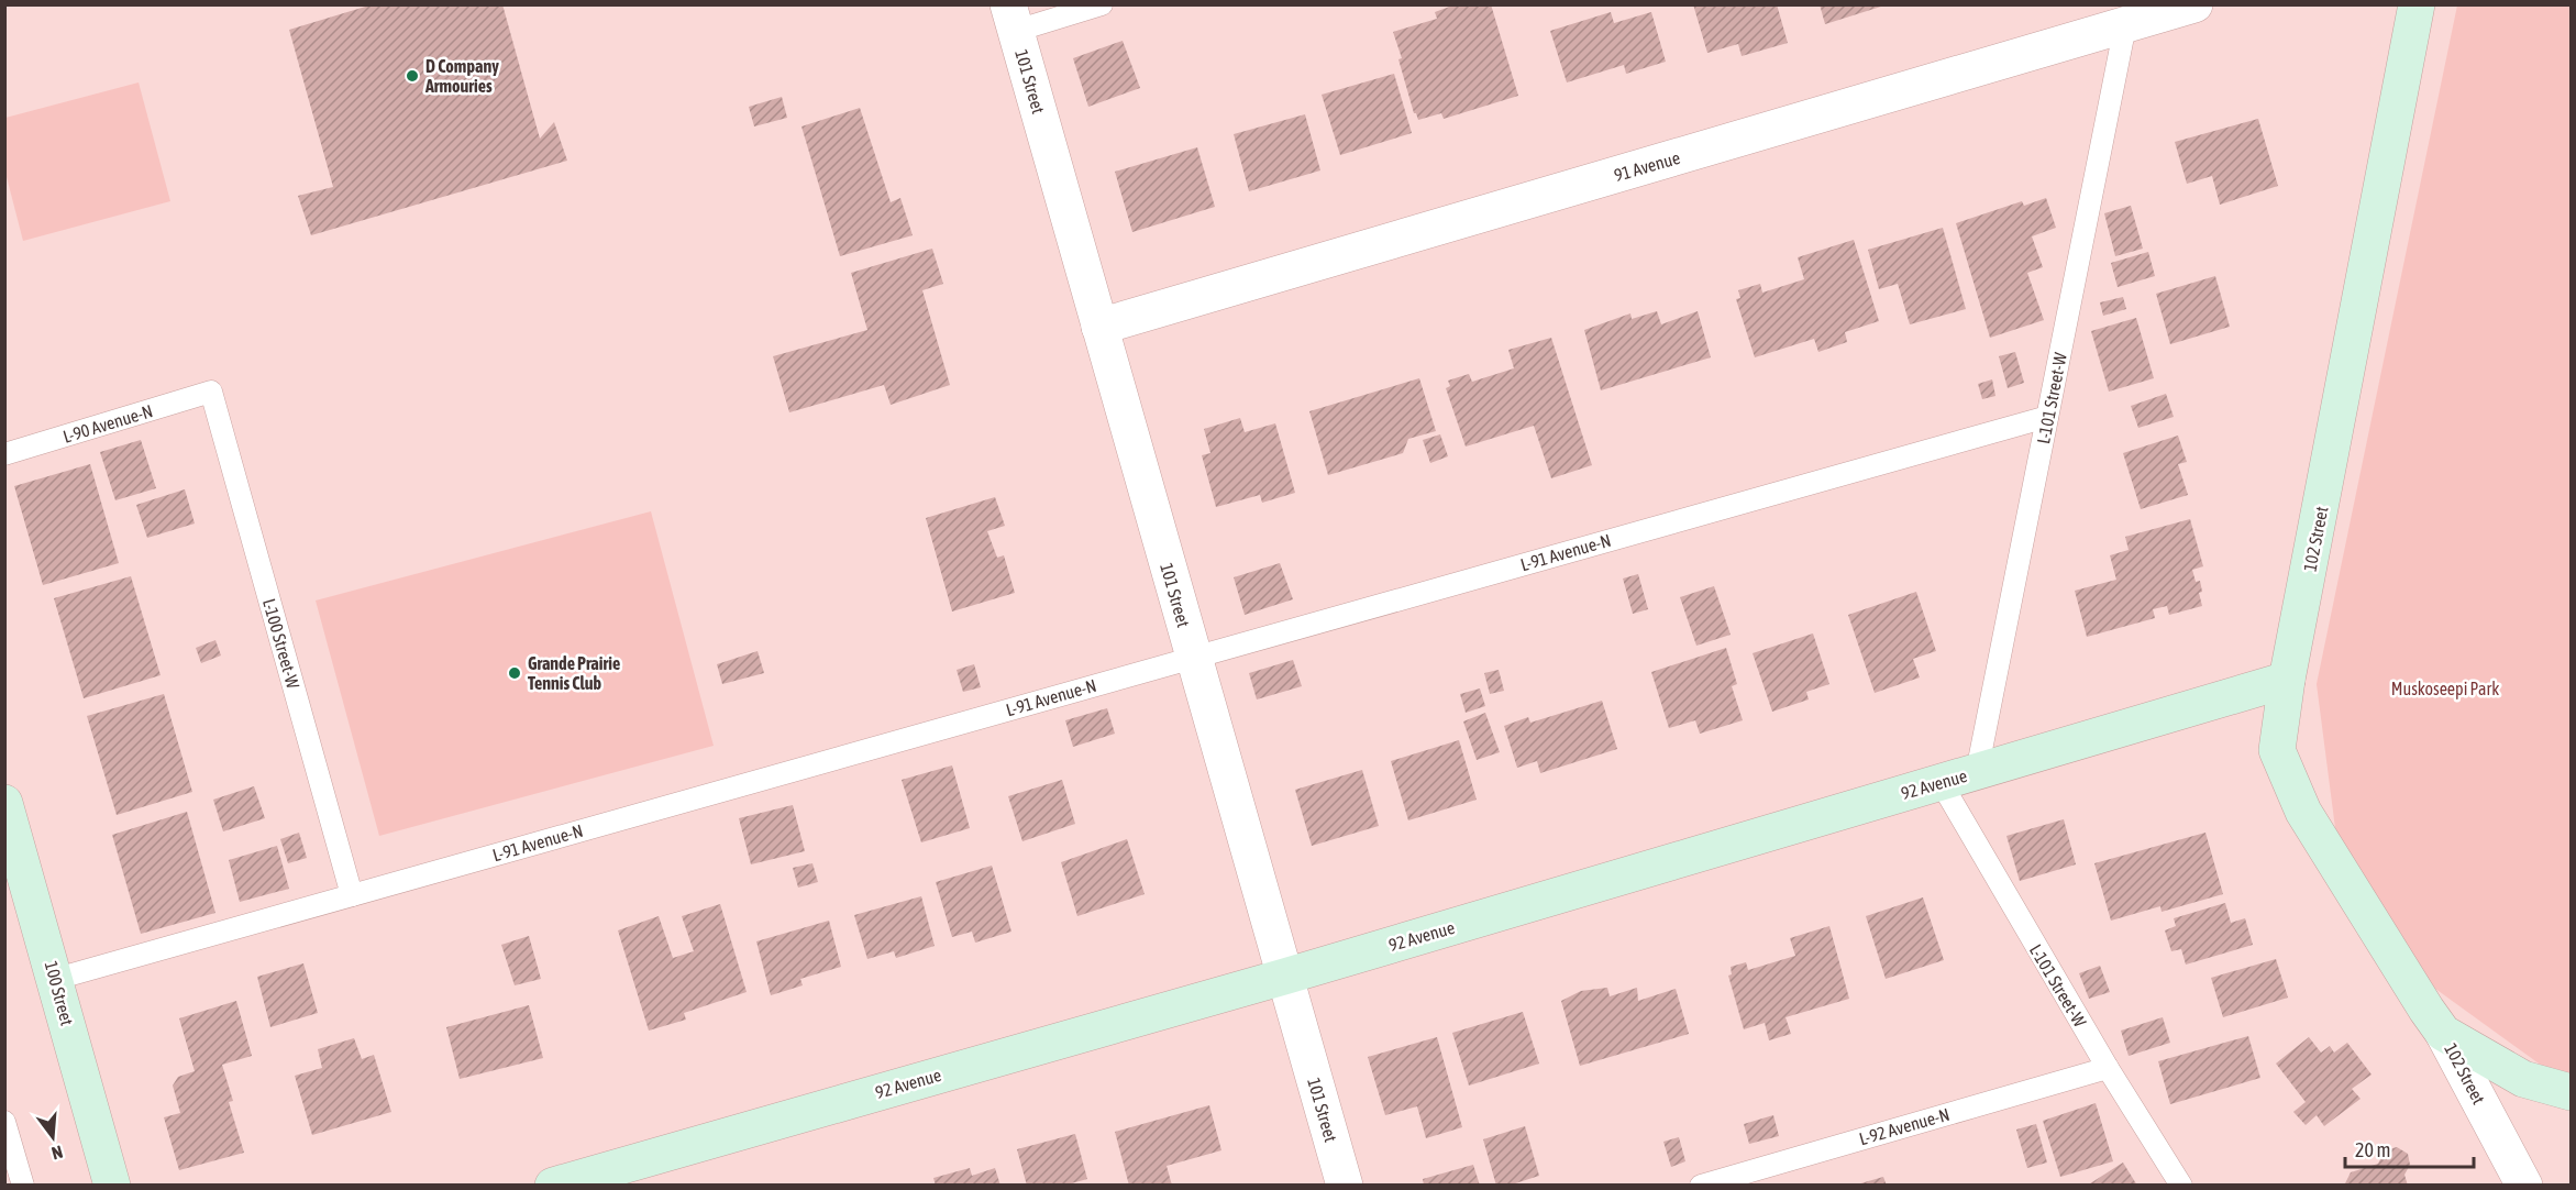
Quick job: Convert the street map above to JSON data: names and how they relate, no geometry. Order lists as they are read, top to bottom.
{
  "streets": {
    "street": [
      "101 Street",
      "91 Avenue",
      "102 Street",
      "92 Avenue",
      "100 Street"
    ],
    "lane": [
      "L-101 Street-W",
      "L-90 Avenue-N",
      "L-91 Avenue-N",
      "L-100 Street-W",
      "L-92 Avenue-N"
    ]
  },
  "crossings": [
    ["101 Street", "91 Avenue"],
    ["101 Street", "L-91 Avenue-N"],
    ["101 Street", "92 Avenue"],
    ["91 Avenue", "L-101 Street-W"],
    ["L-101 Street-W", "L-91 Avenue-N"],
    ["L-101 Street-W", "92 Avenue"],
    ["L-101 Street-W", "L-92 Avenue-N"],
    ["L-90 Avenue-N", "L-100 Street-W"],
    ["102 Street", "92 Avenue"],
    ["L-91 Avenue-N", "L-100 Street-W"],
    ["L-91 Avenue-N", "100 Street"]
  ],
  "parks": ["Muskoseepi Park"],
  "places": ["D Company Armouries", "Grande Prairie Tennis Club"],
  "scale_bar": "20 m",
  "north": "bottom"
}
